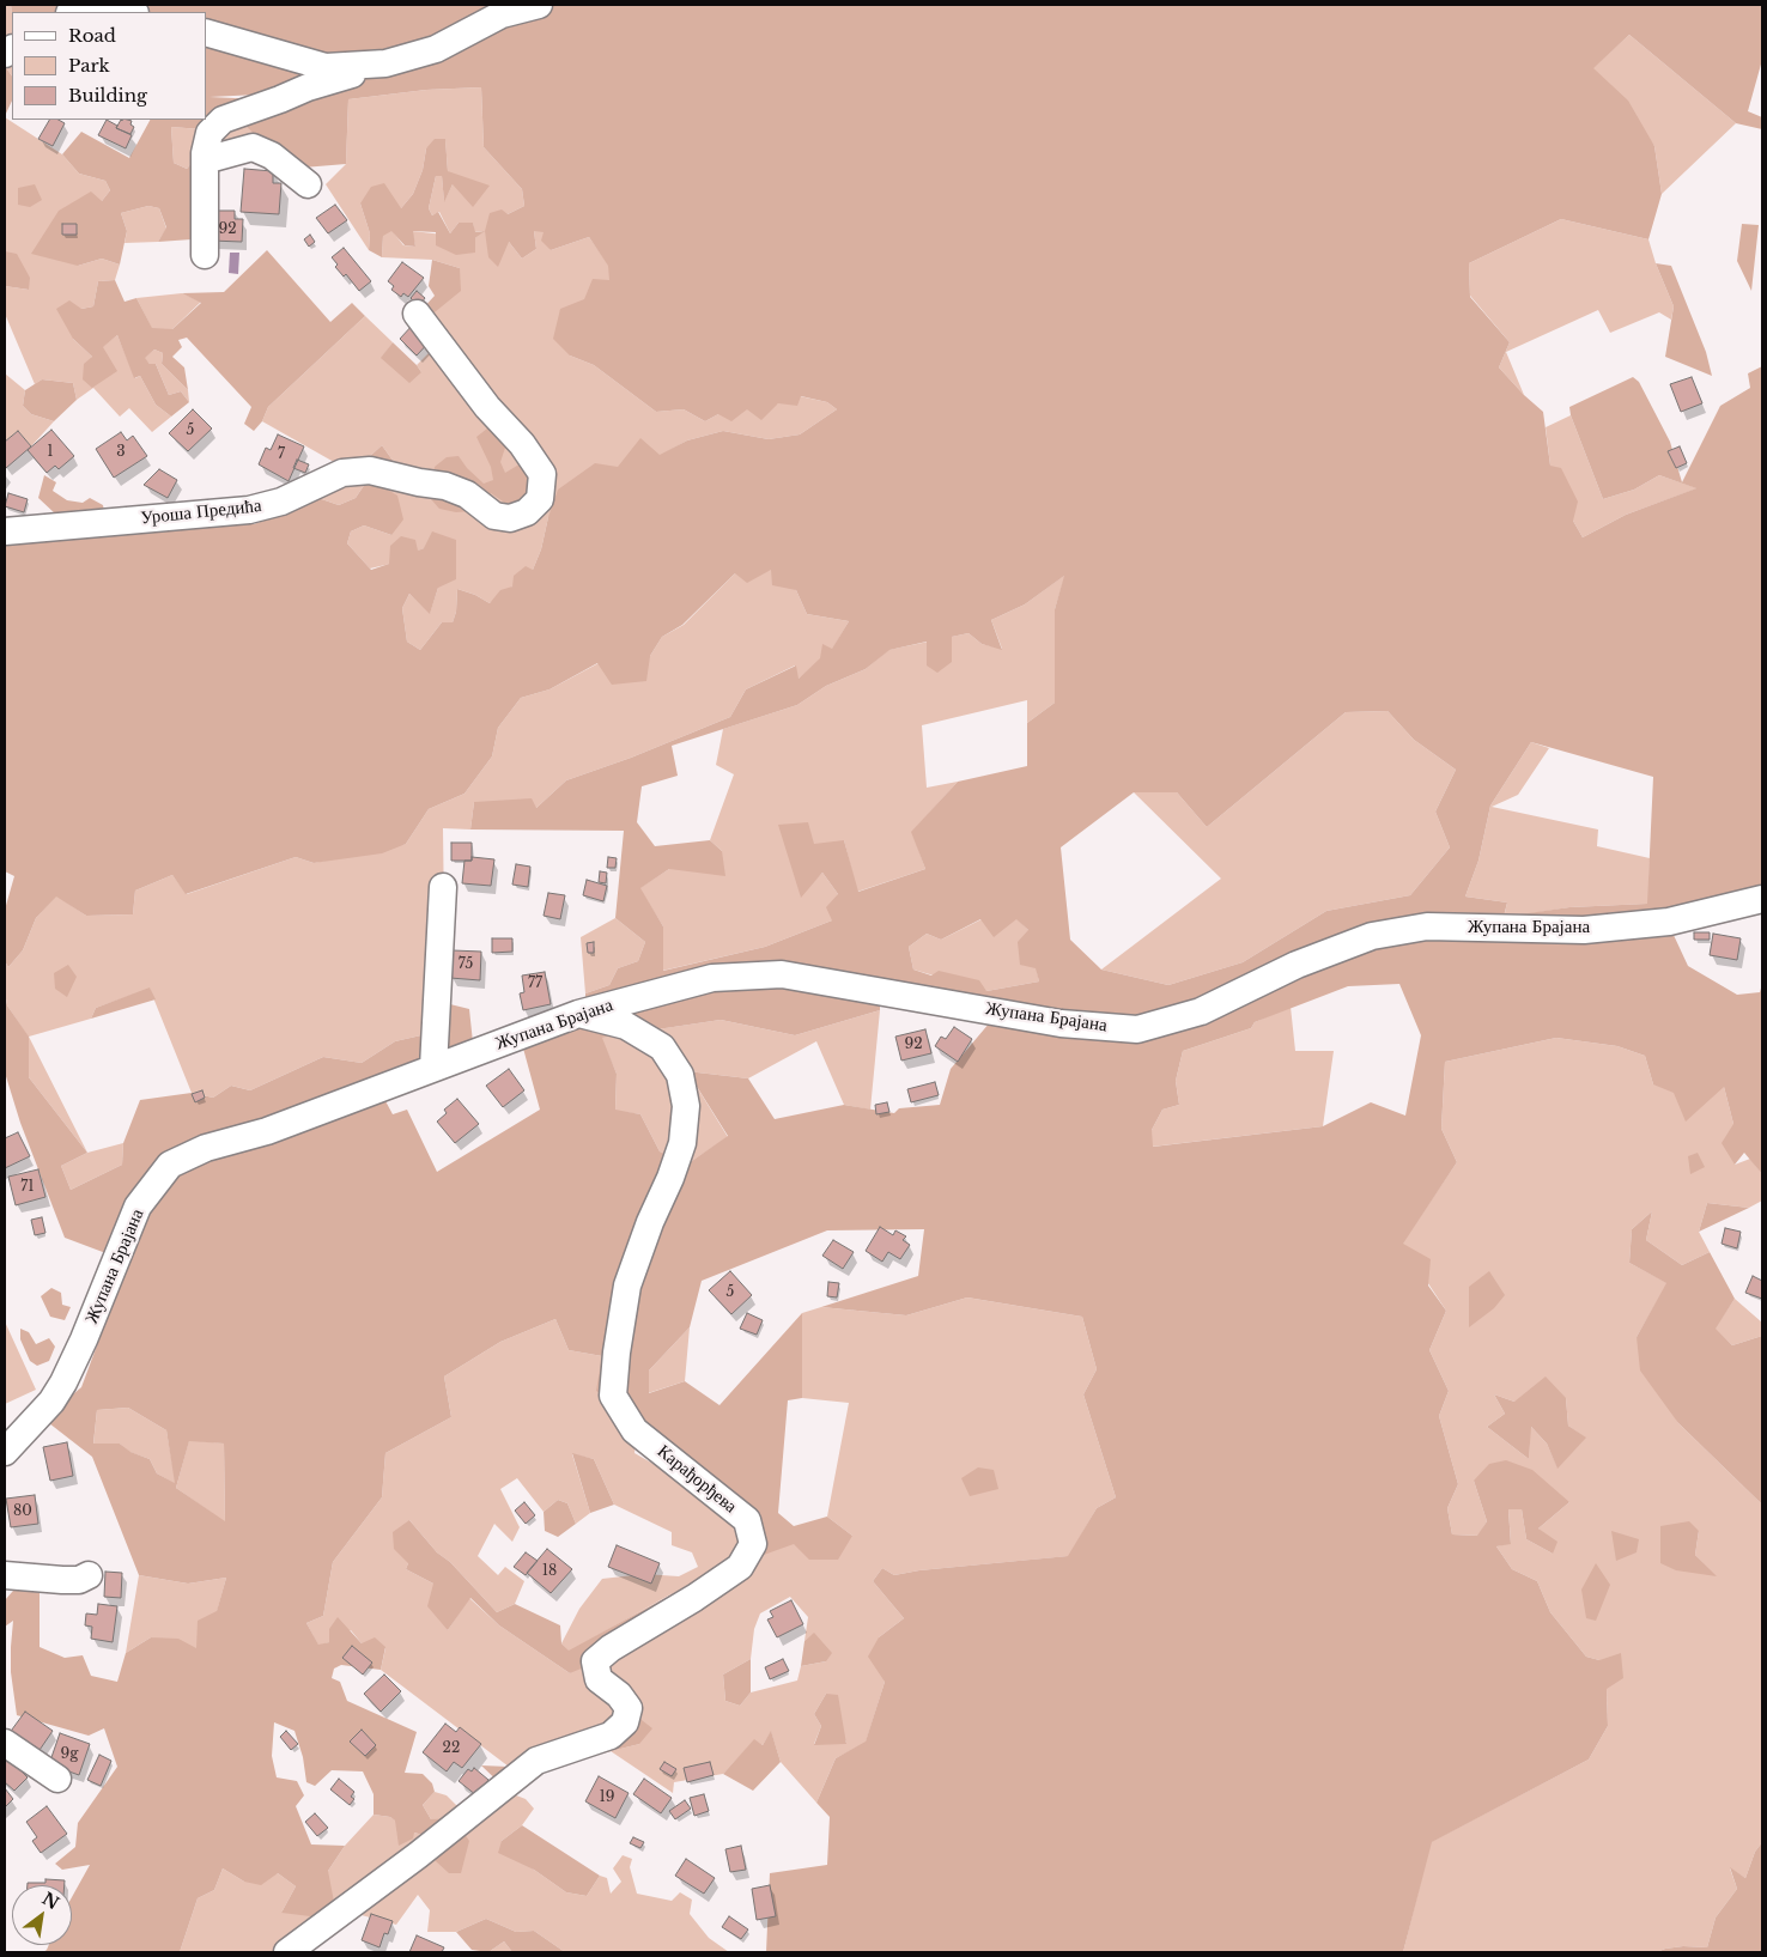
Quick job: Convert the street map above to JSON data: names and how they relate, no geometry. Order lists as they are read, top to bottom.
{
  "streets": {
    "street": ["Уроша Предића", "Жупана Брајана", "Карађорђева"]
  },
  "crossings": [
    ["Жупана Брајана", "Карађорђева"]
  ],
  "house_numbers": [
    "92",
    "5",
    "1",
    "3",
    "7",
    "75",
    "77",
    "92",
    "71",
    "5",
    "80",
    "18",
    "22",
    "9g",
    "19"
  ],
  "legend": ["Road", "Park", "Building"],
  "north": "top right"
}
